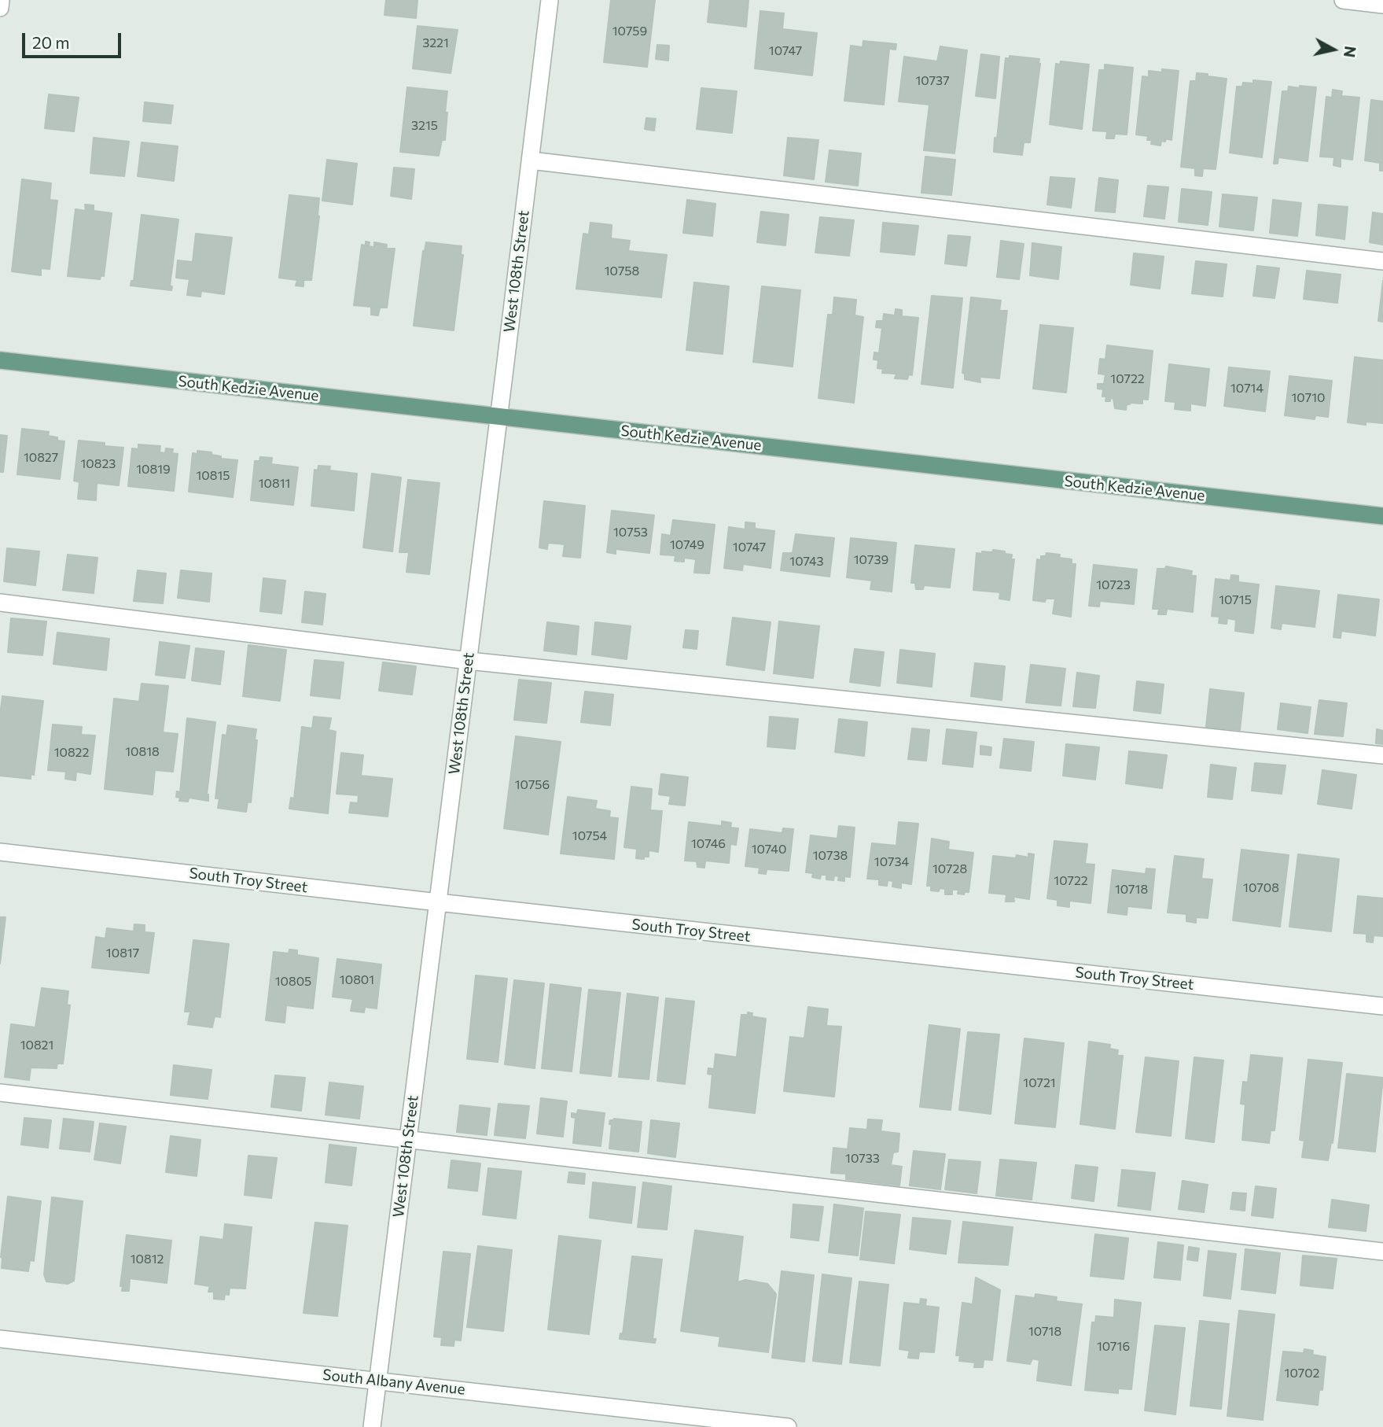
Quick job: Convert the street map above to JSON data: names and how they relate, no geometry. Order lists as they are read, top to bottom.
{
  "streets": {
    "main road": ["South Kedzie Avenue"],
    "street": ["West 108th Street", "South Troy Street", "South Albany Avenue"]
  },
  "crossings": [
    ["West 108th Street", "South Kedzie Avenue"],
    ["West 108th Street", "South Troy Street"],
    ["West 108th Street", "South Albany Avenue"]
  ],
  "house_numbers": [
    "10759",
    "3221",
    "10747",
    "10737",
    "3215",
    "10758",
    "10722",
    "10714",
    "10710",
    "10827",
    "10823",
    "10819",
    "10815",
    "10811",
    "10753",
    "10749",
    "10747",
    "10739",
    "10743",
    "10723",
    "10715",
    "10818",
    "10822",
    "10756",
    "10754",
    "10746",
    "10740",
    "10738",
    "10734",
    "10728",
    "10722",
    "10708",
    "10718",
    "10817",
    "10801",
    "10805",
    "10821",
    "10721",
    "10733",
    "10812",
    "10718",
    "10716",
    "10702"
  ],
  "scale_bar": "20 m",
  "north": "right"
}
